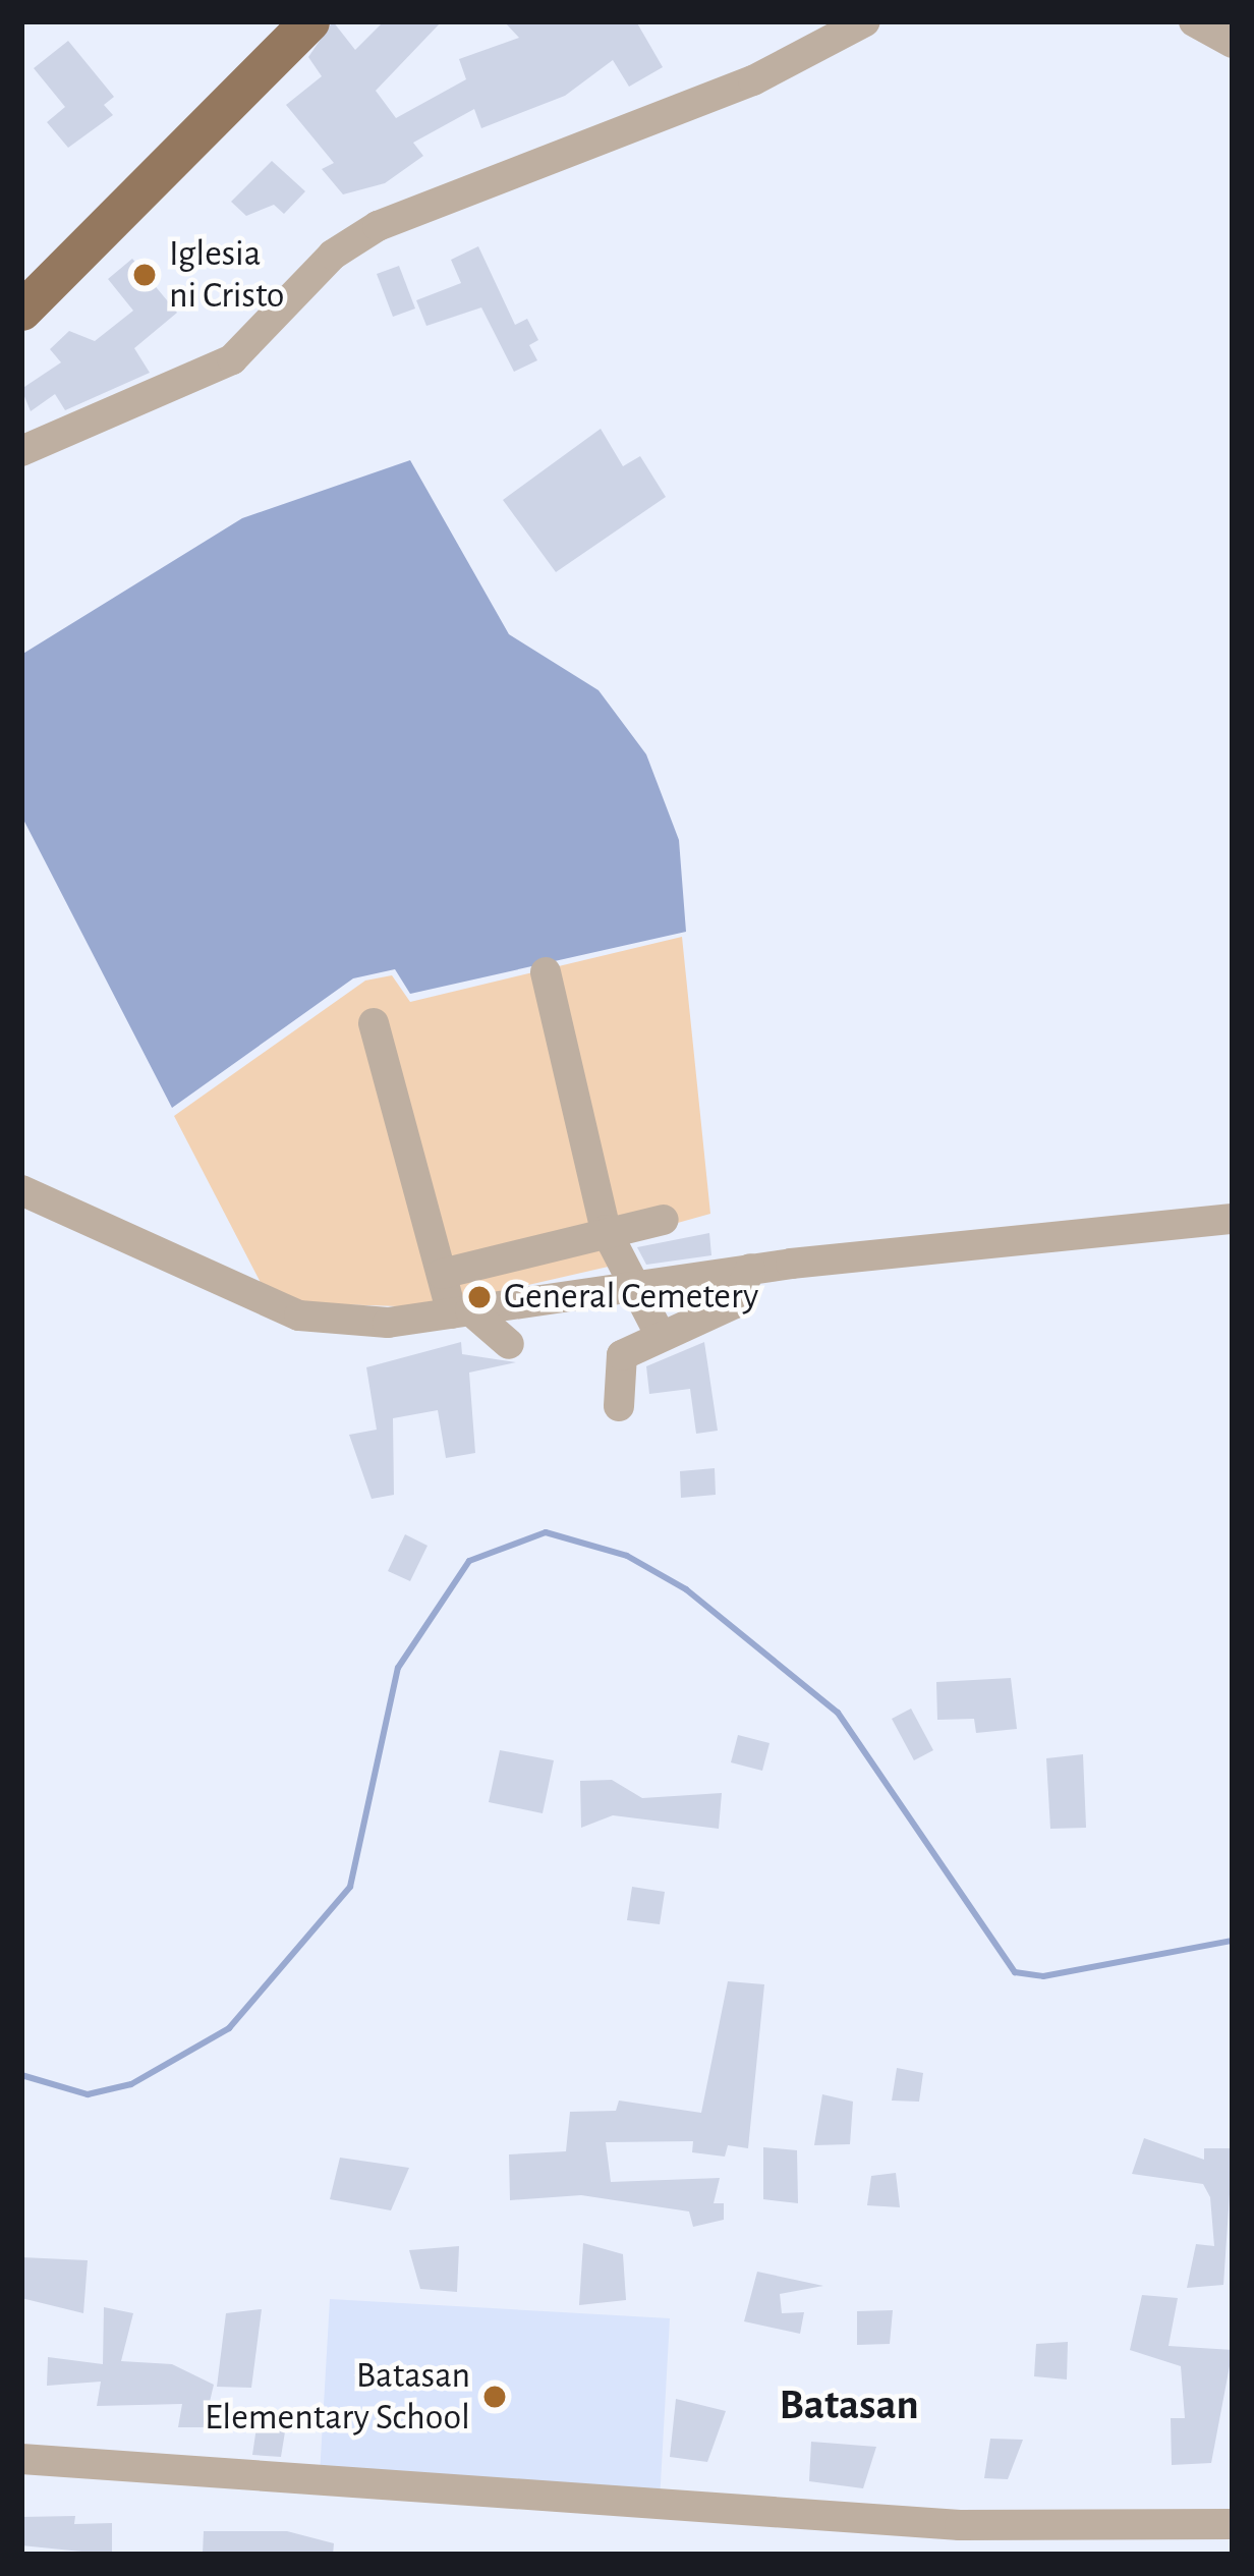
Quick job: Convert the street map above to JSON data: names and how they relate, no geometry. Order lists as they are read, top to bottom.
{
  "districts": ["Batasan"],
  "places": ["Iglesia ni Cristo", "General Cemetery", "Batasan Elementary School"]
}
